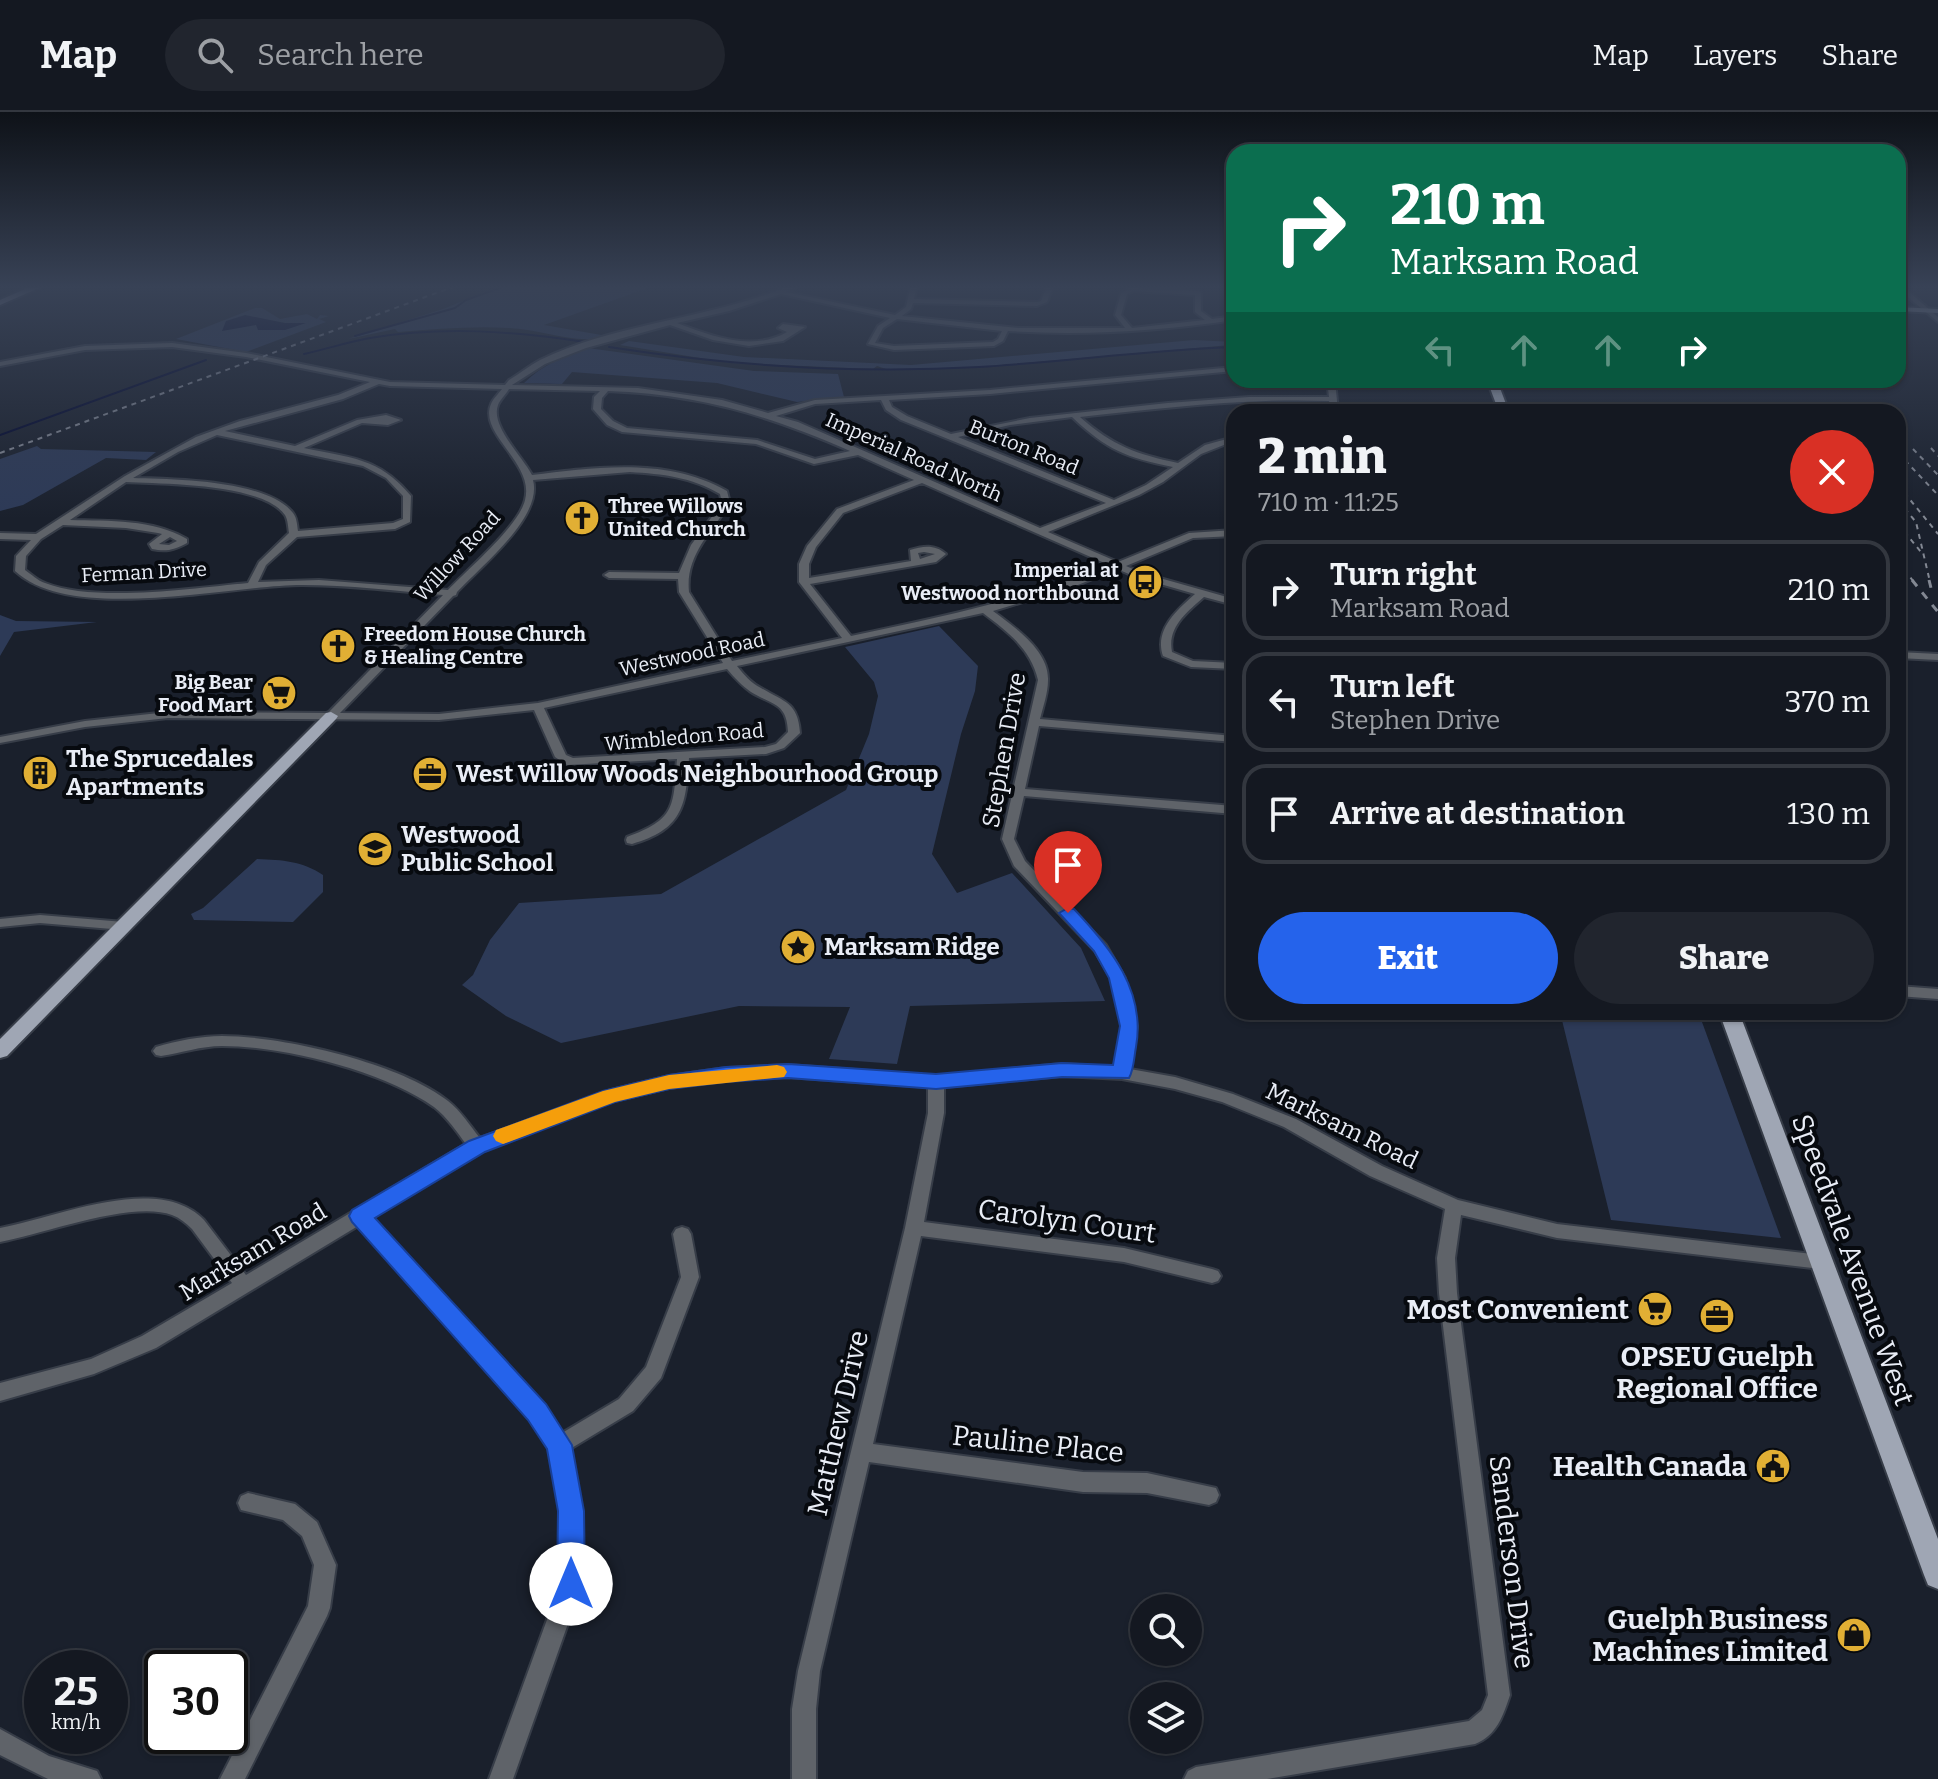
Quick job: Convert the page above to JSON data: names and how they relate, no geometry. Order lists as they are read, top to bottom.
{
  "streets": {
    "main road": ["Willow Road", "Speedvale Avenue West"],
    "street": [
      "Burton Road",
      "Imperial Road North",
      "Ferman Drive",
      "Westwood Road",
      "Wimbledon Road",
      "Stephen Drive",
      "Marksam Road",
      "Carolyn Court",
      "Matthew Drive",
      "Pauline Place",
      "Sanderson Drive"
    ]
  },
  "crossings": [
    ["Imperial Road North", "Ferman Drive"],
    ["Imperial Road North", "Westwood Road"],
    ["Willow Road", "Ferman Drive"],
    ["Willow Road", "Westwood Road"],
    ["Westwood Road", "Wimbledon Road"],
    ["Westwood Road", "Stephen Drive"],
    ["Stephen Drive", "Marksam Road"],
    ["Marksam Road", "Speedvale Avenue West"],
    ["Marksam Road", "Matthew Drive"],
    ["Marksam Road", "Sanderson Drive"],
    ["Carolyn Court", "Matthew Drive"],
    ["Matthew Drive", "Pauline Place"]
  ],
  "places": {
    "church": ["Three Willows United Church", "Freedom House Church & Healing Centre"],
    "bus stop": ["Imperial at Westwood northbound"],
    "supermarket": ["Big Bear Food Mart", "Most Convenient"],
    "building": ["The Sprucedales Apartments"],
    "office": ["West Willow Woods Neighbourhood Group", "OPSEU Guelph Regional Office"],
    "school or university": ["Westwood Public School"],
    "place": ["Marksam Ridge"],
    "public building": ["Health Canada"],
    "shop": ["Guelph Business Machines Limited"]
  },
  "page": {
    "header": "Map",
    "search": "Search here",
    "nav": ["Map", "Layers", "Share"],
    "turn": ["210 m", "Marksam Road"],
    "heading": ["2 min", "710 m · 11:25"],
    "list": [
      {
        "name": "Turn right",
        "note": "Marksam Road",
        "value": "210 m"
      },
      {
        "name": "Turn left",
        "note": "Stephen Drive",
        "value": "370 m"
      },
      {
        "name": "Arrive at destination",
        "value": "130 m"
      }
    ],
    "buttons": ["Exit", "Share"],
    "speed": "25 km/h",
    "limit": "30"
  }
}
